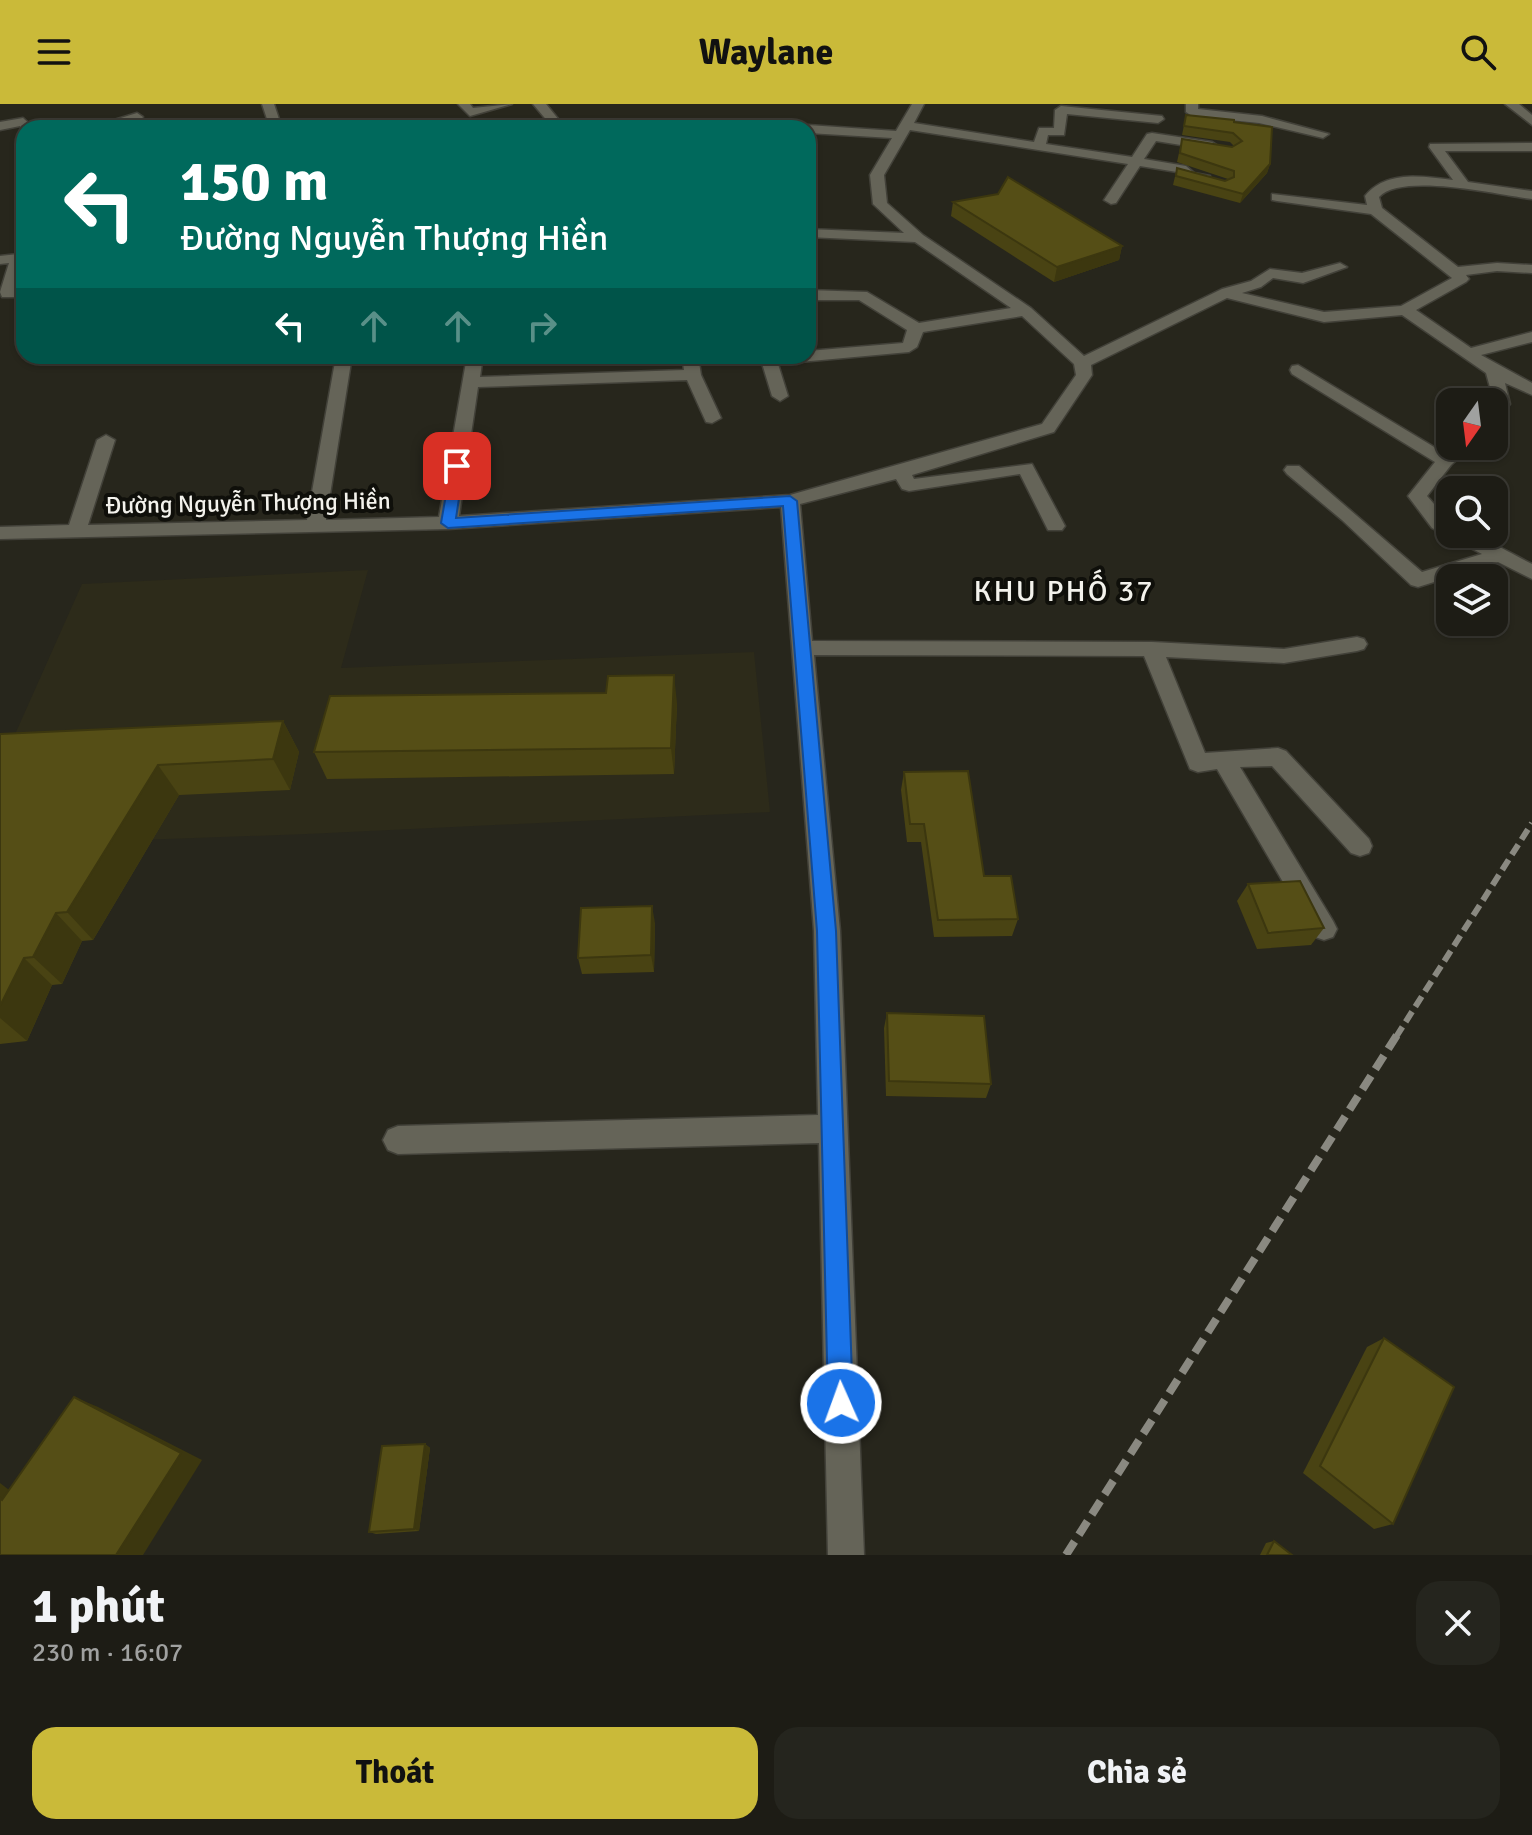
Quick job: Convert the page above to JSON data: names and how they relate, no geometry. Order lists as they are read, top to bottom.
{
  "streets": {
    "street": ["Đường Nguyễn Thượng Hiền"]
  },
  "districts": ["KHU PHỐ 37"],
  "north": "bottom",
  "page": {
    "header": "Waylane",
    "turn": ["150 m", "Đường Nguyễn Thượng Hiền"],
    "heading": ["1 phút", "230 m · 16:07"],
    "buttons": ["Thoát", "Chia sẻ"]
  }
}
